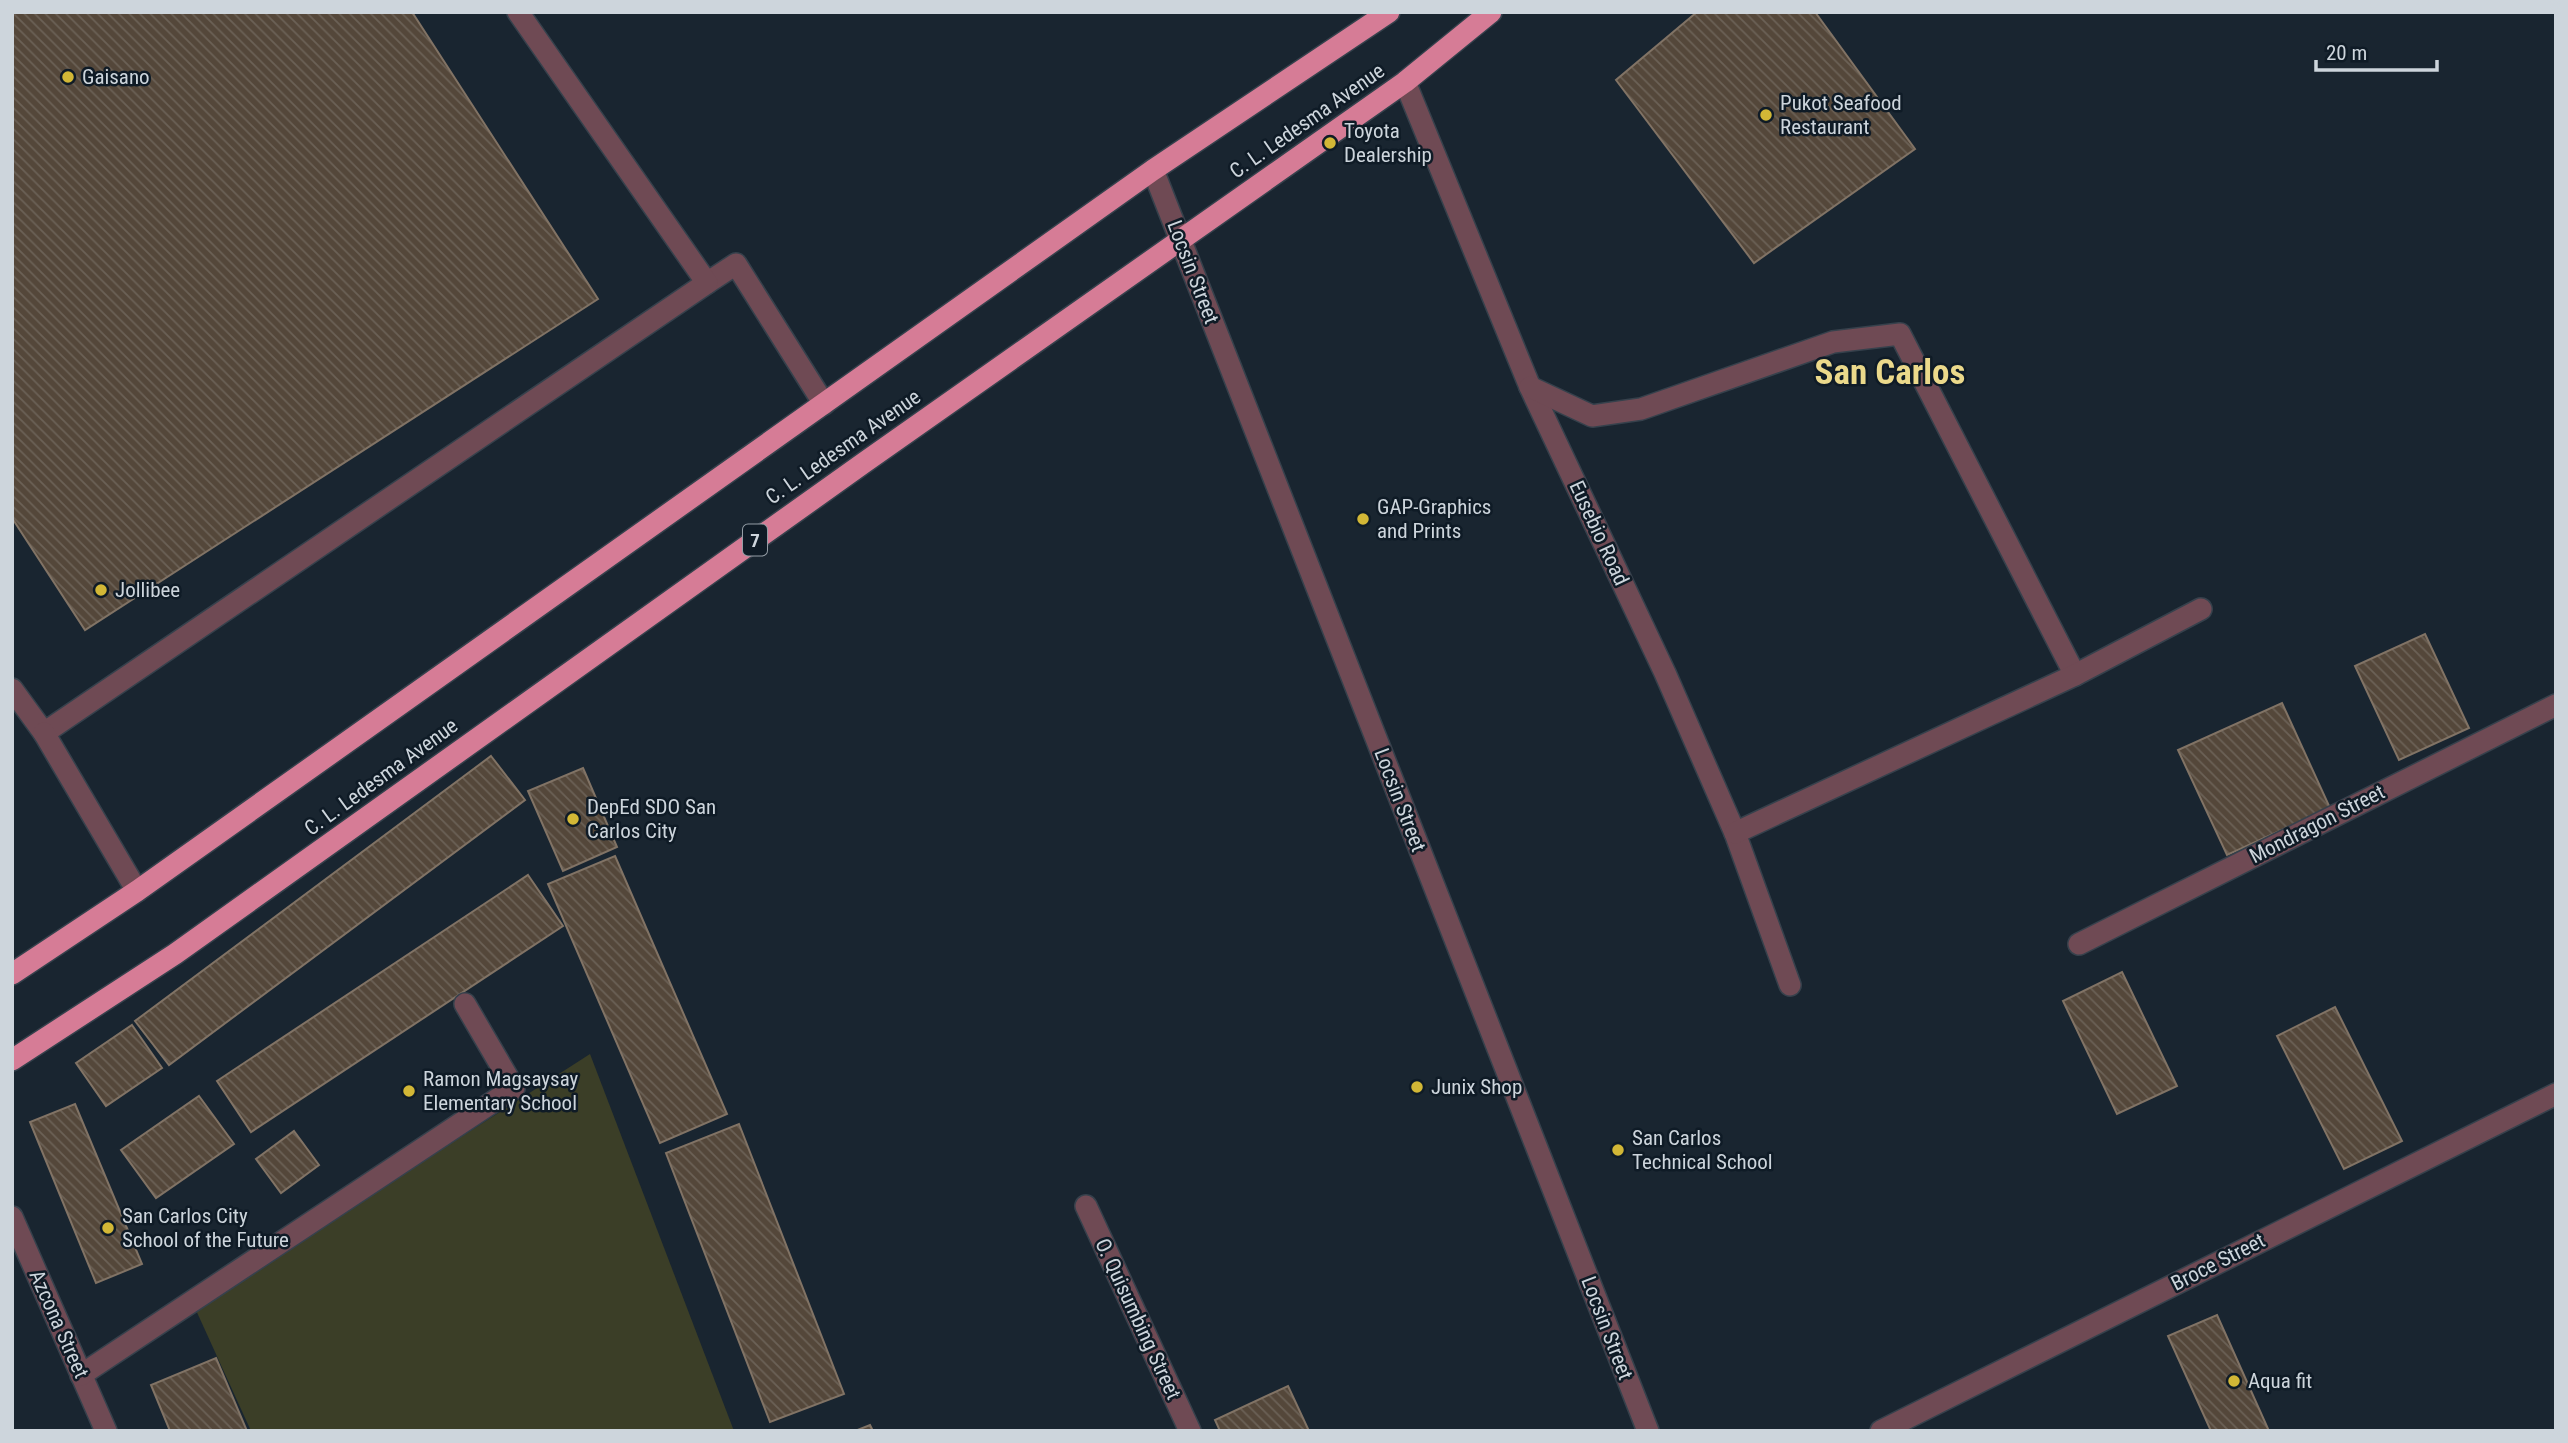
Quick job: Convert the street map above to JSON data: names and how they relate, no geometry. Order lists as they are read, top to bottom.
{
  "streets": {
    "highway": ["C. L. Ledesma Avenue", "7"],
    "street": [
      "Locsin Street",
      "Eusebio Road",
      "Mondragon Street",
      "Broce Street",
      "O. Quisumbing Street",
      "Azcona Street"
    ]
  },
  "crossings": [
    ["C. L. Ledesma Avenue", "Locsin Street"],
    ["C. L. Ledesma Avenue", "Eusebio Road"]
  ],
  "districts": ["San Carlos"],
  "places": [
    "Gaisano",
    "Pukot Seafood Restaurant",
    "Toyota Dealership",
    "GAP-Graphics and Prints",
    "Jollibee",
    "DepEd SDO San Carlos City",
    "Junix Shop",
    "Ramon Magsaysay Elementary School",
    "San Carlos Technical School",
    "San Carlos City School of the Future",
    "Aqua fit"
  ],
  "scale_bar": "20 m"
}
